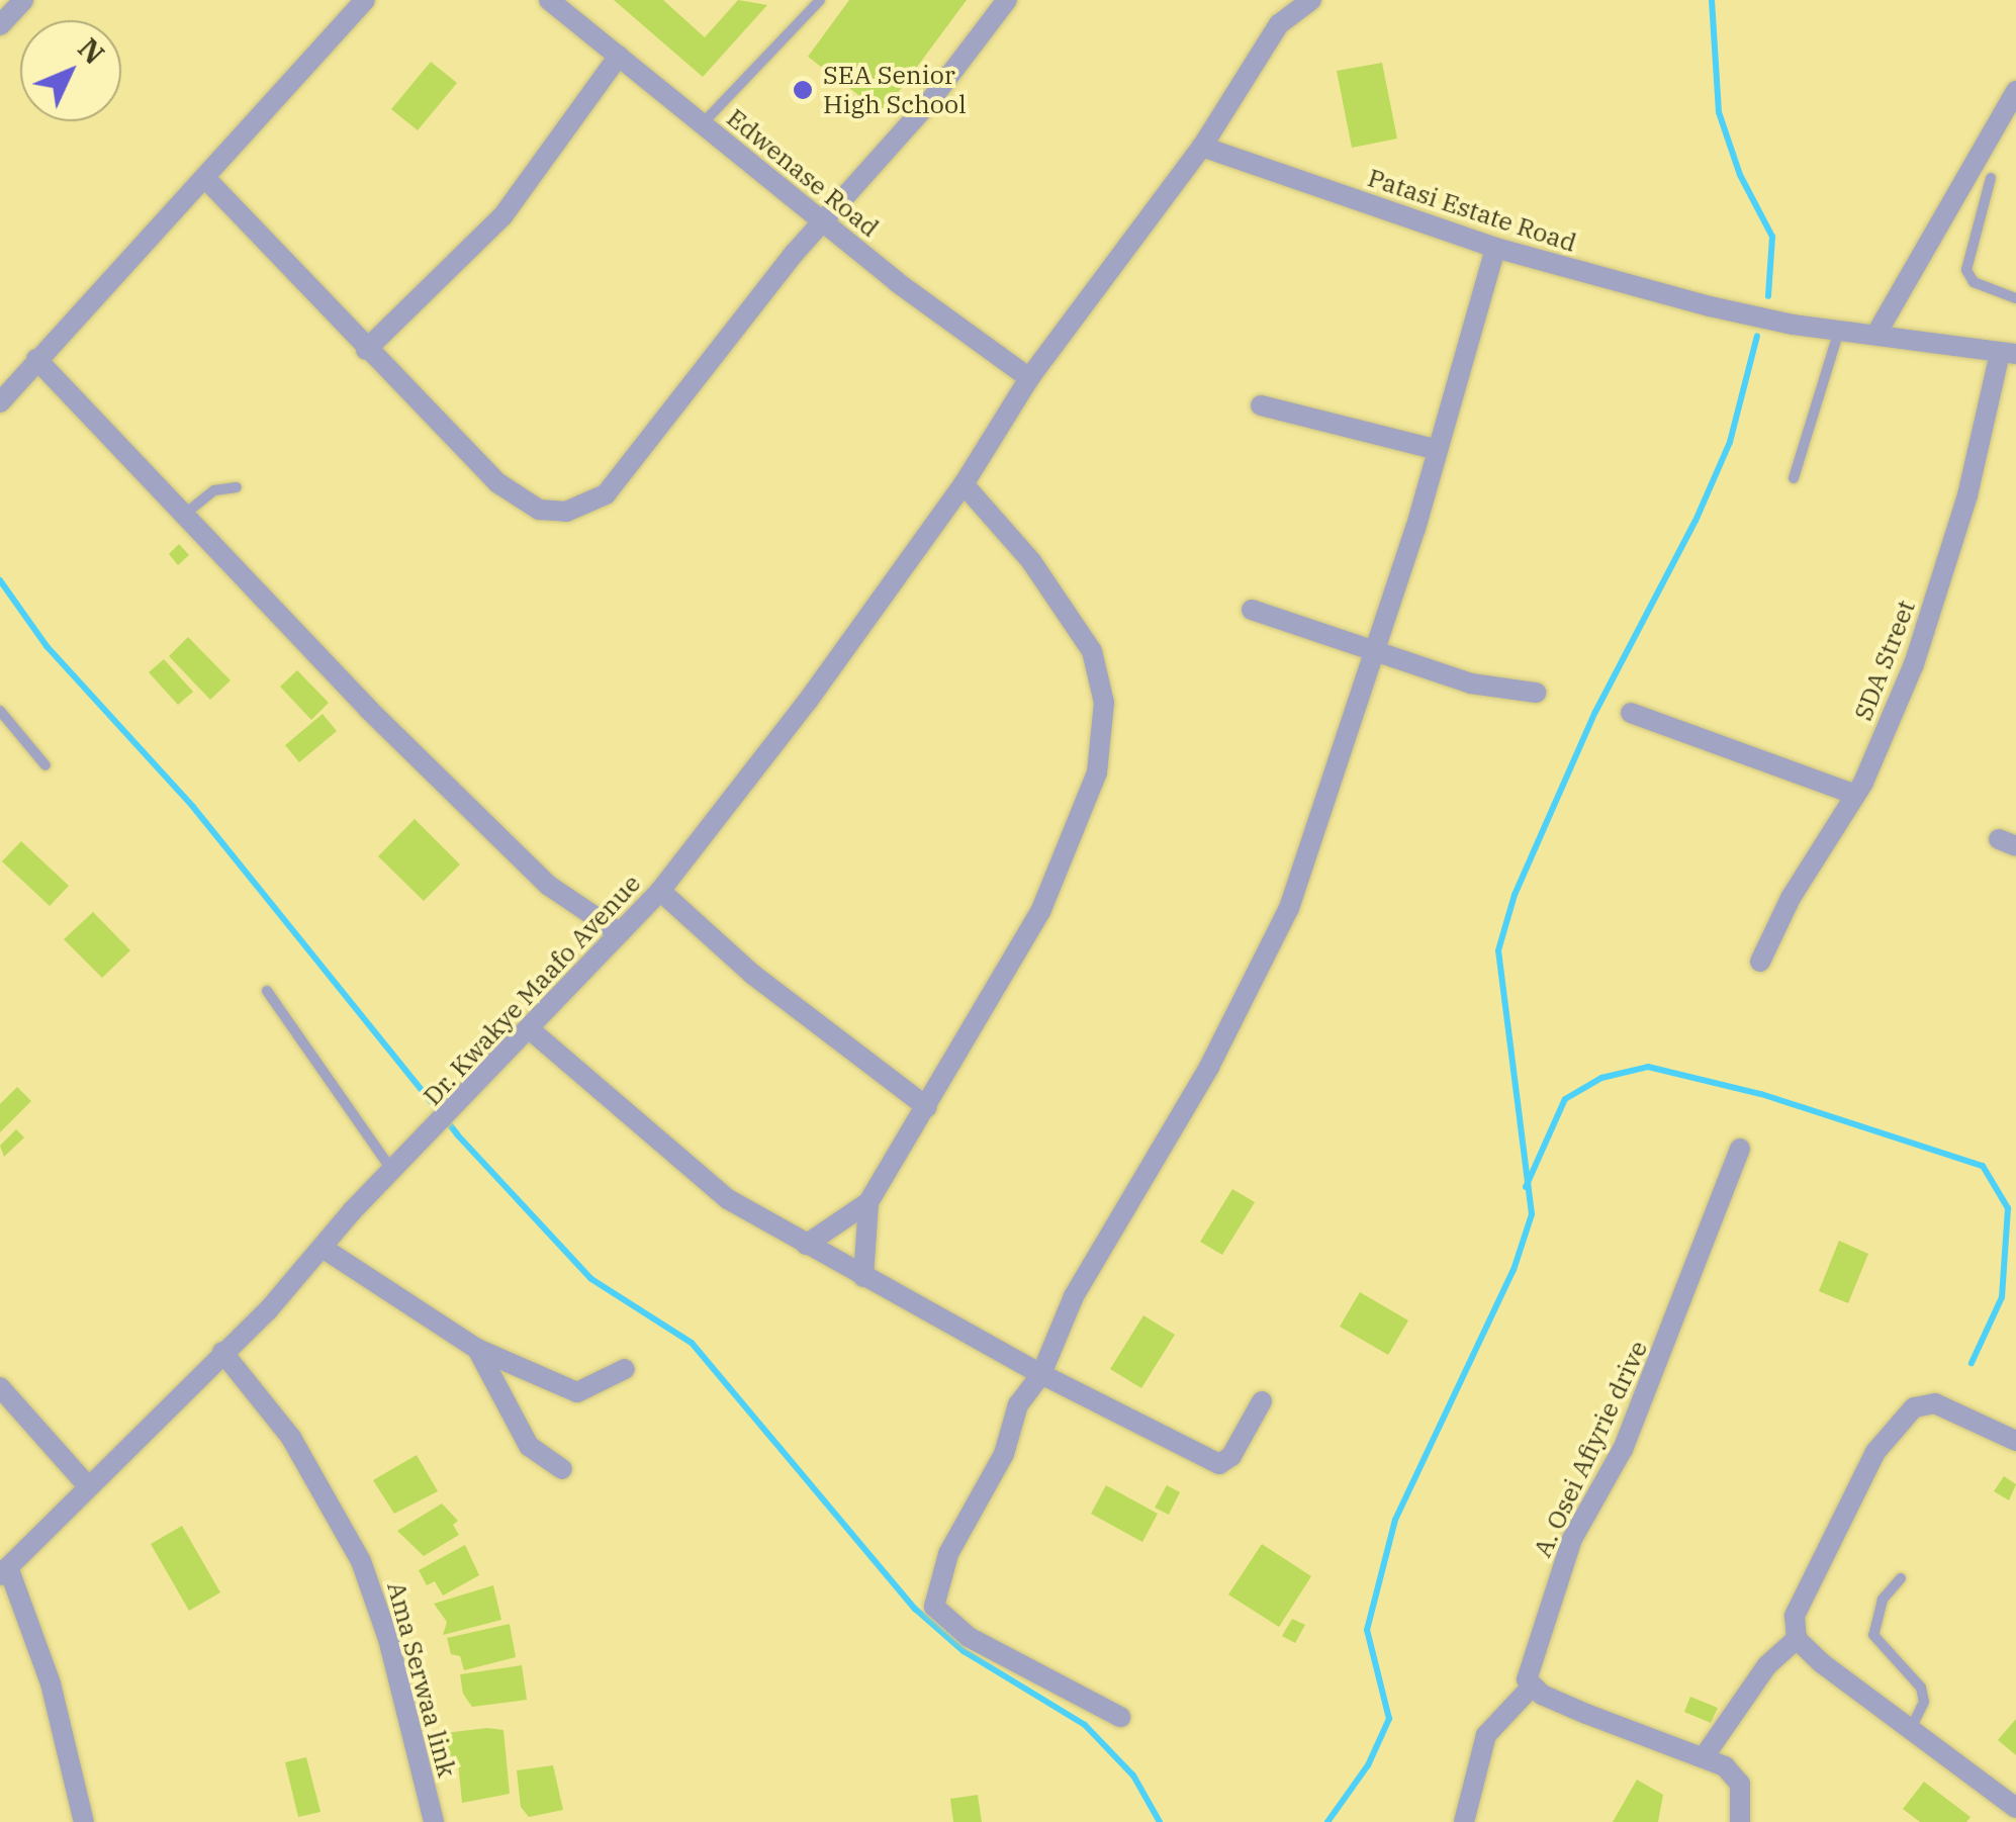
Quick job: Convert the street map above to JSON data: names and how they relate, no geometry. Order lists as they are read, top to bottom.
{
  "streets": {
    "street": [
      "Edwenase Road",
      "Patasi Estate Road",
      "SDA Street",
      "Dr. Kwakye Maafo Avenue",
      "A. Osei Afiyrie drive",
      "Ama Serwaa link"
    ]
  },
  "crossings": [
    ["Edwenase Road", "Dr. Kwakye Maafo Avenue"],
    ["Patasi Estate Road", "SDA Street"],
    ["Dr. Kwakye Maafo Avenue", "Ama Serwaa link"]
  ],
  "places": ["SEA Senior High School"],
  "north": "top right"
}
